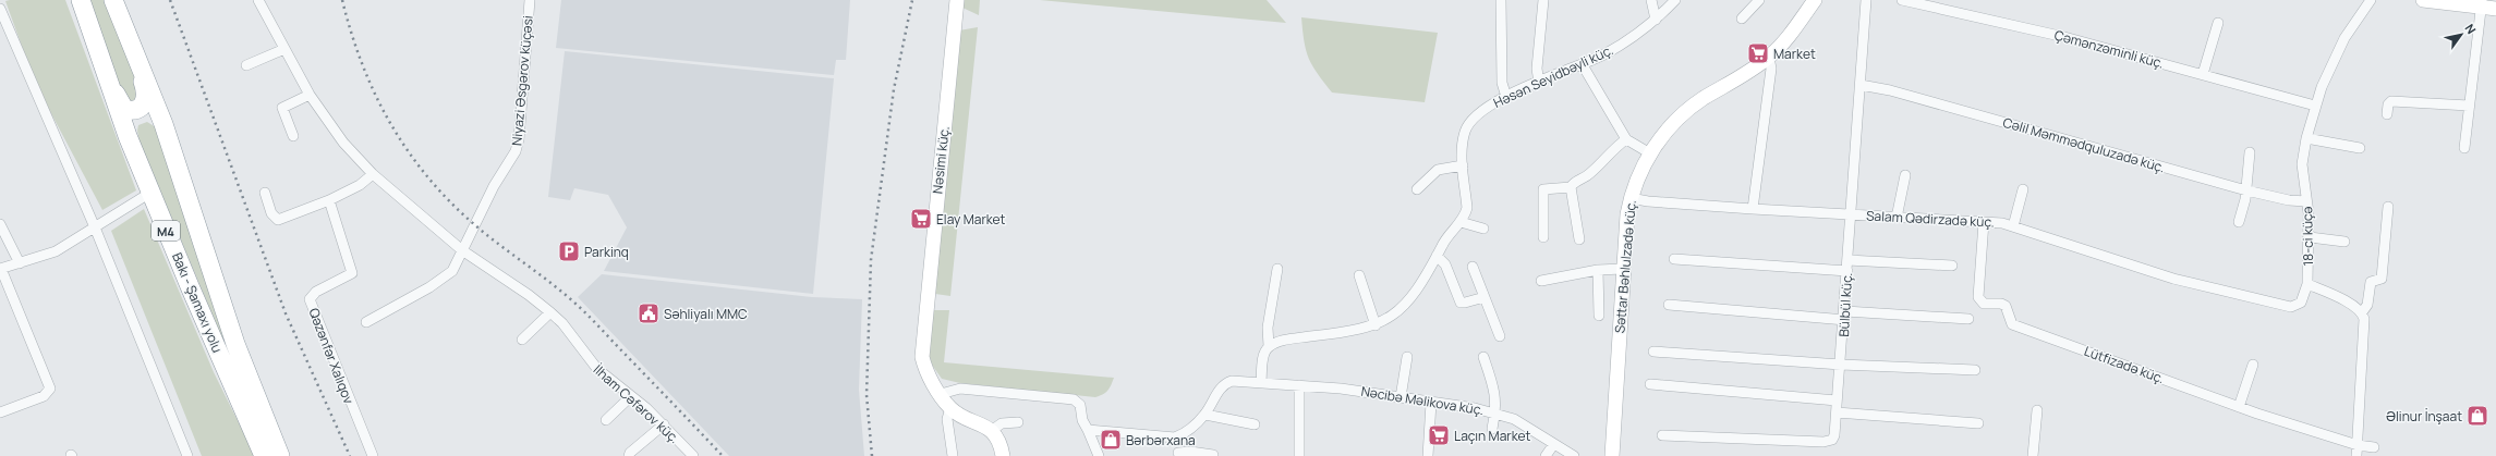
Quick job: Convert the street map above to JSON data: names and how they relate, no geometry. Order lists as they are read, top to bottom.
{
  "streets": {
    "highway": ["M4", "Bakı - Şamaxı yolu"],
    "street": [
      "Çəmənzəminli küç.",
      "Həsən Seyidbəyli küç.",
      "Niyazi Əsgərov küçəsi",
      "Cəlil Məmmədquluzadə küç.",
      "Nəsimi küç.",
      "Salam Qədirzadə küç.",
      "18-ci küçə",
      "Səttar Bəhlulzadə küç.",
      "Bülbül küç.",
      "Qəzənfər Xalıqov",
      "Lütfizadə küç.",
      "Nəcibə Məlikova küç.",
      "İlham Cəfərov küç."
    ]
  },
  "crossings": [
    ["Çəmənzəminli küç.", "18-ci küçə"],
    ["Niyazi Əsgərov küçəsi", "İlham Cəfərov küç."],
    ["Cəlil Məmmədquluzadə küç.", "18-ci küçə"],
    ["Cəlil Məmmədquluzadə küç.", "Bülbül küç."],
    ["Salam Qədirzadə küç.", "18-ci küçə"],
    ["Salam Qədirzadə küç.", "Səttar Bəhlulzadə küç."],
    ["Salam Qədirzadə küç.", "Bülbül küç."],
    ["Salam Qədirzadə küç.", "Lütfizadə küç."]
  ],
  "places": {
    "supermarket": ["Market", "Elay Market", "Laçın Market"],
    "parking": ["Parkinq"],
    "public building": ["Səhliyalı MMC"],
    "shop": ["Əlinur İnşaat", "Bərbərxana"]
  },
  "north": "top right"
}
